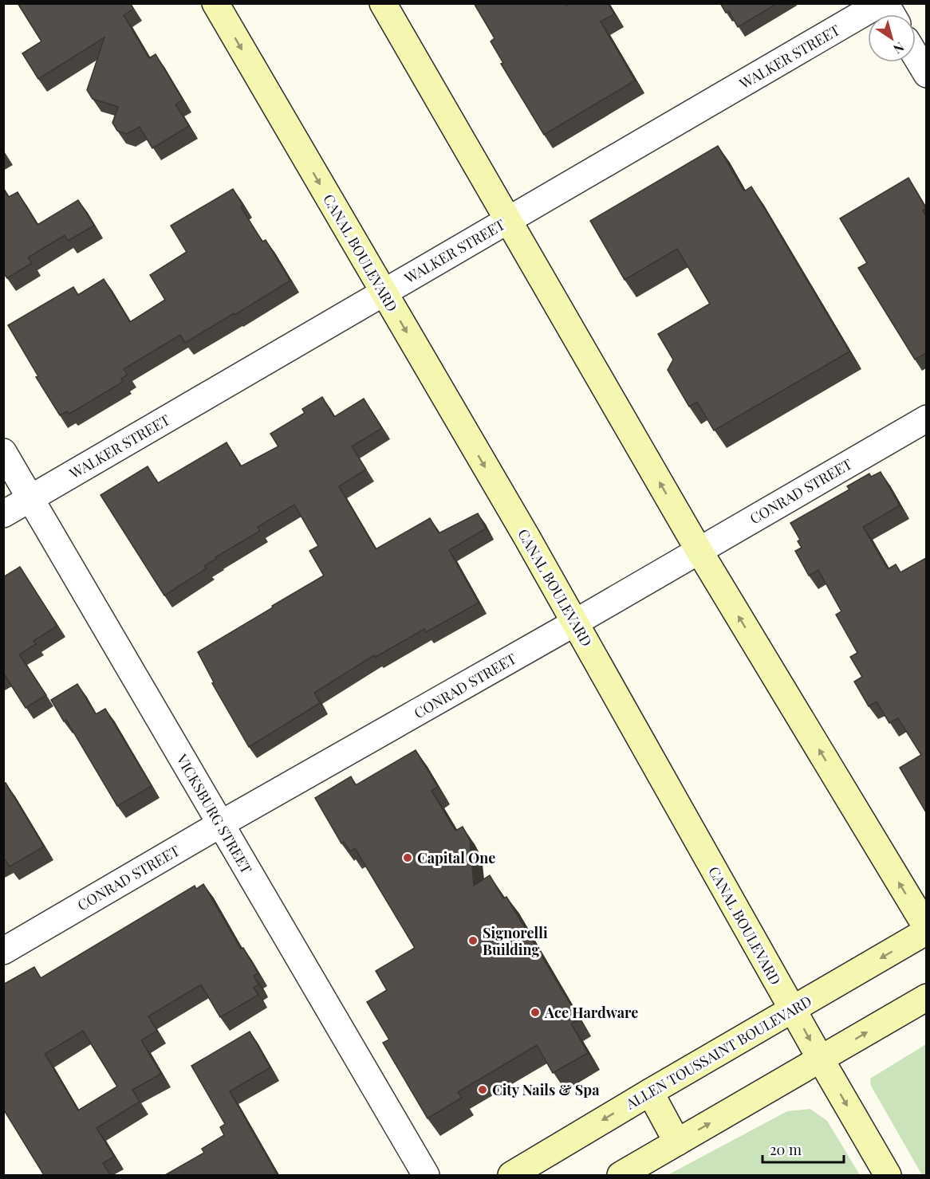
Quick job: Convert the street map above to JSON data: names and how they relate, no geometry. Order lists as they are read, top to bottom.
{
  "streets": {
    "main road": ["CANAL BOULEVARD", "ALLEN TOUSSAINT BOULEVARD"],
    "street": ["WALKER STREET", "CONRAD STREET", "VICKSBURG STREET"]
  },
  "crossings": [
    ["WALKER STREET", "CANAL BOULEVARD"],
    ["WALKER STREET", "VICKSBURG STREET"],
    ["CANAL BOULEVARD", "CONRAD STREET"],
    ["CANAL BOULEVARD", "ALLEN TOUSSAINT BOULEVARD"],
    ["CONRAD STREET", "VICKSBURG STREET"]
  ],
  "places": [
    "Capital One",
    "Signorelli Building",
    "Ace Hardware",
    "City Nails & Spa"
  ],
  "scale_bar": "20 m",
  "north": "bottom right"
}
